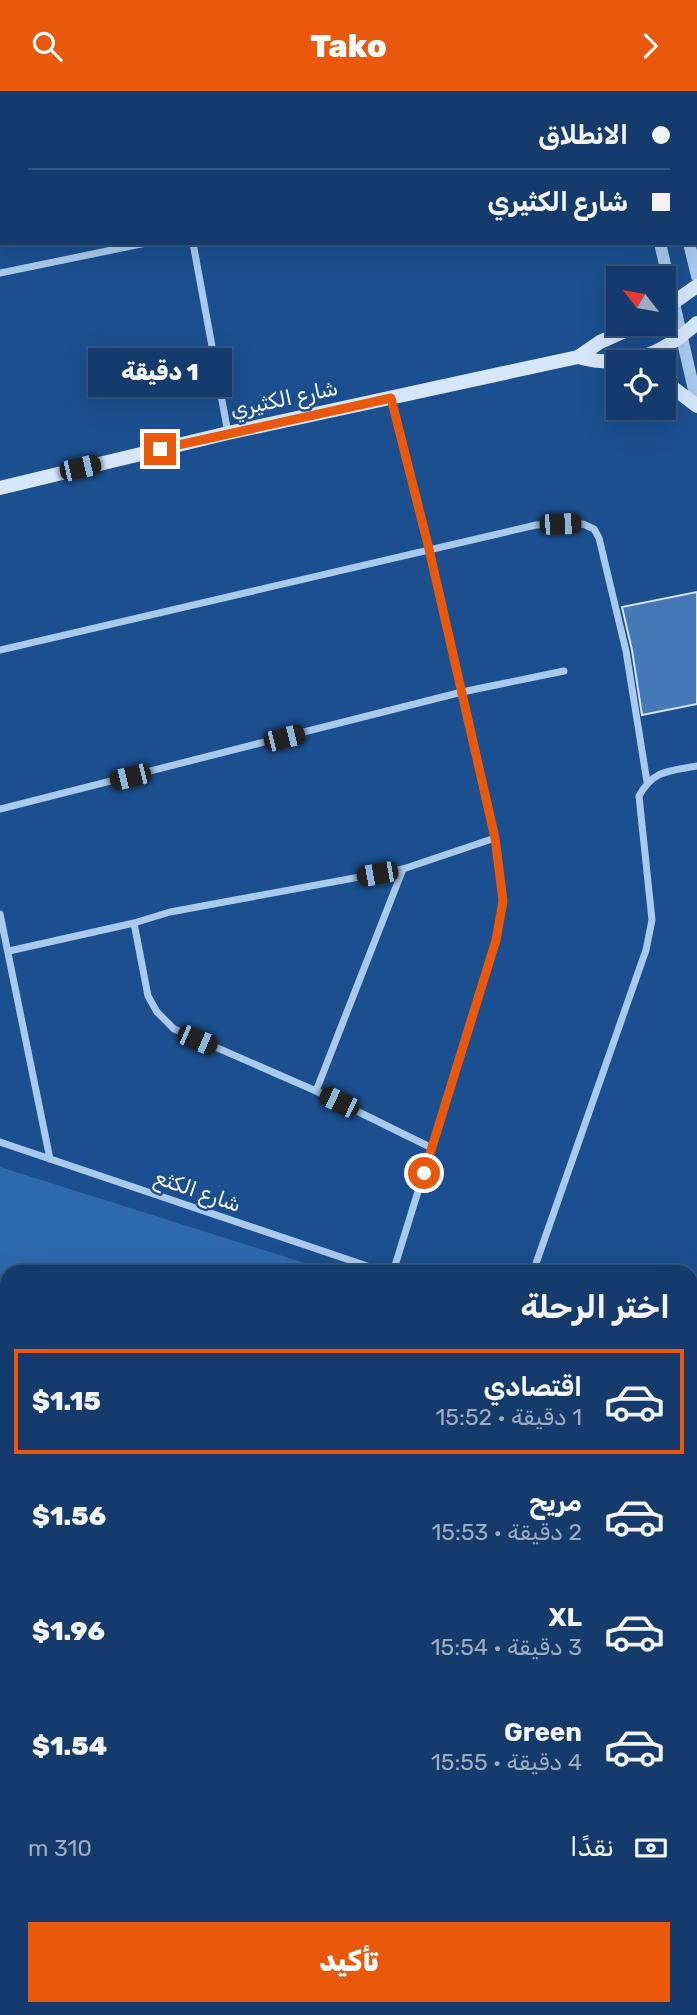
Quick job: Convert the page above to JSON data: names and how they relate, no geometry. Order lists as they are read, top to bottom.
{
  "streets": {
    "main road": ["شارع الكثيري"],
    "street": ["شارع الكثع"]
  },
  "north": "top left",
  "page": {
    "header": "Tako",
    "banner": ["الانطلاق", "شارع الكثيري"],
    "bubble": "1 دقيقة",
    "heading": "اختر الرحلة",
    "list": [
      {
        "name": "اقتصادي",
        "note": "1 دقيقة · 15:52",
        "value": "$1.15"
      },
      {
        "name": "مريح",
        "note": "2 دقيقة · 15:53",
        "value": "$1.56"
      },
      {
        "name": "XL",
        "note": "3 دقيقة · 15:54",
        "value": "$1.96"
      },
      {
        "name": "Green",
        "note": "4 دقيقة · 15:55",
        "value": "$1.54"
      }
    ],
    "pay": ["نقدًا", "310 m"],
    "buttons": "تأكيد"
  }
}
